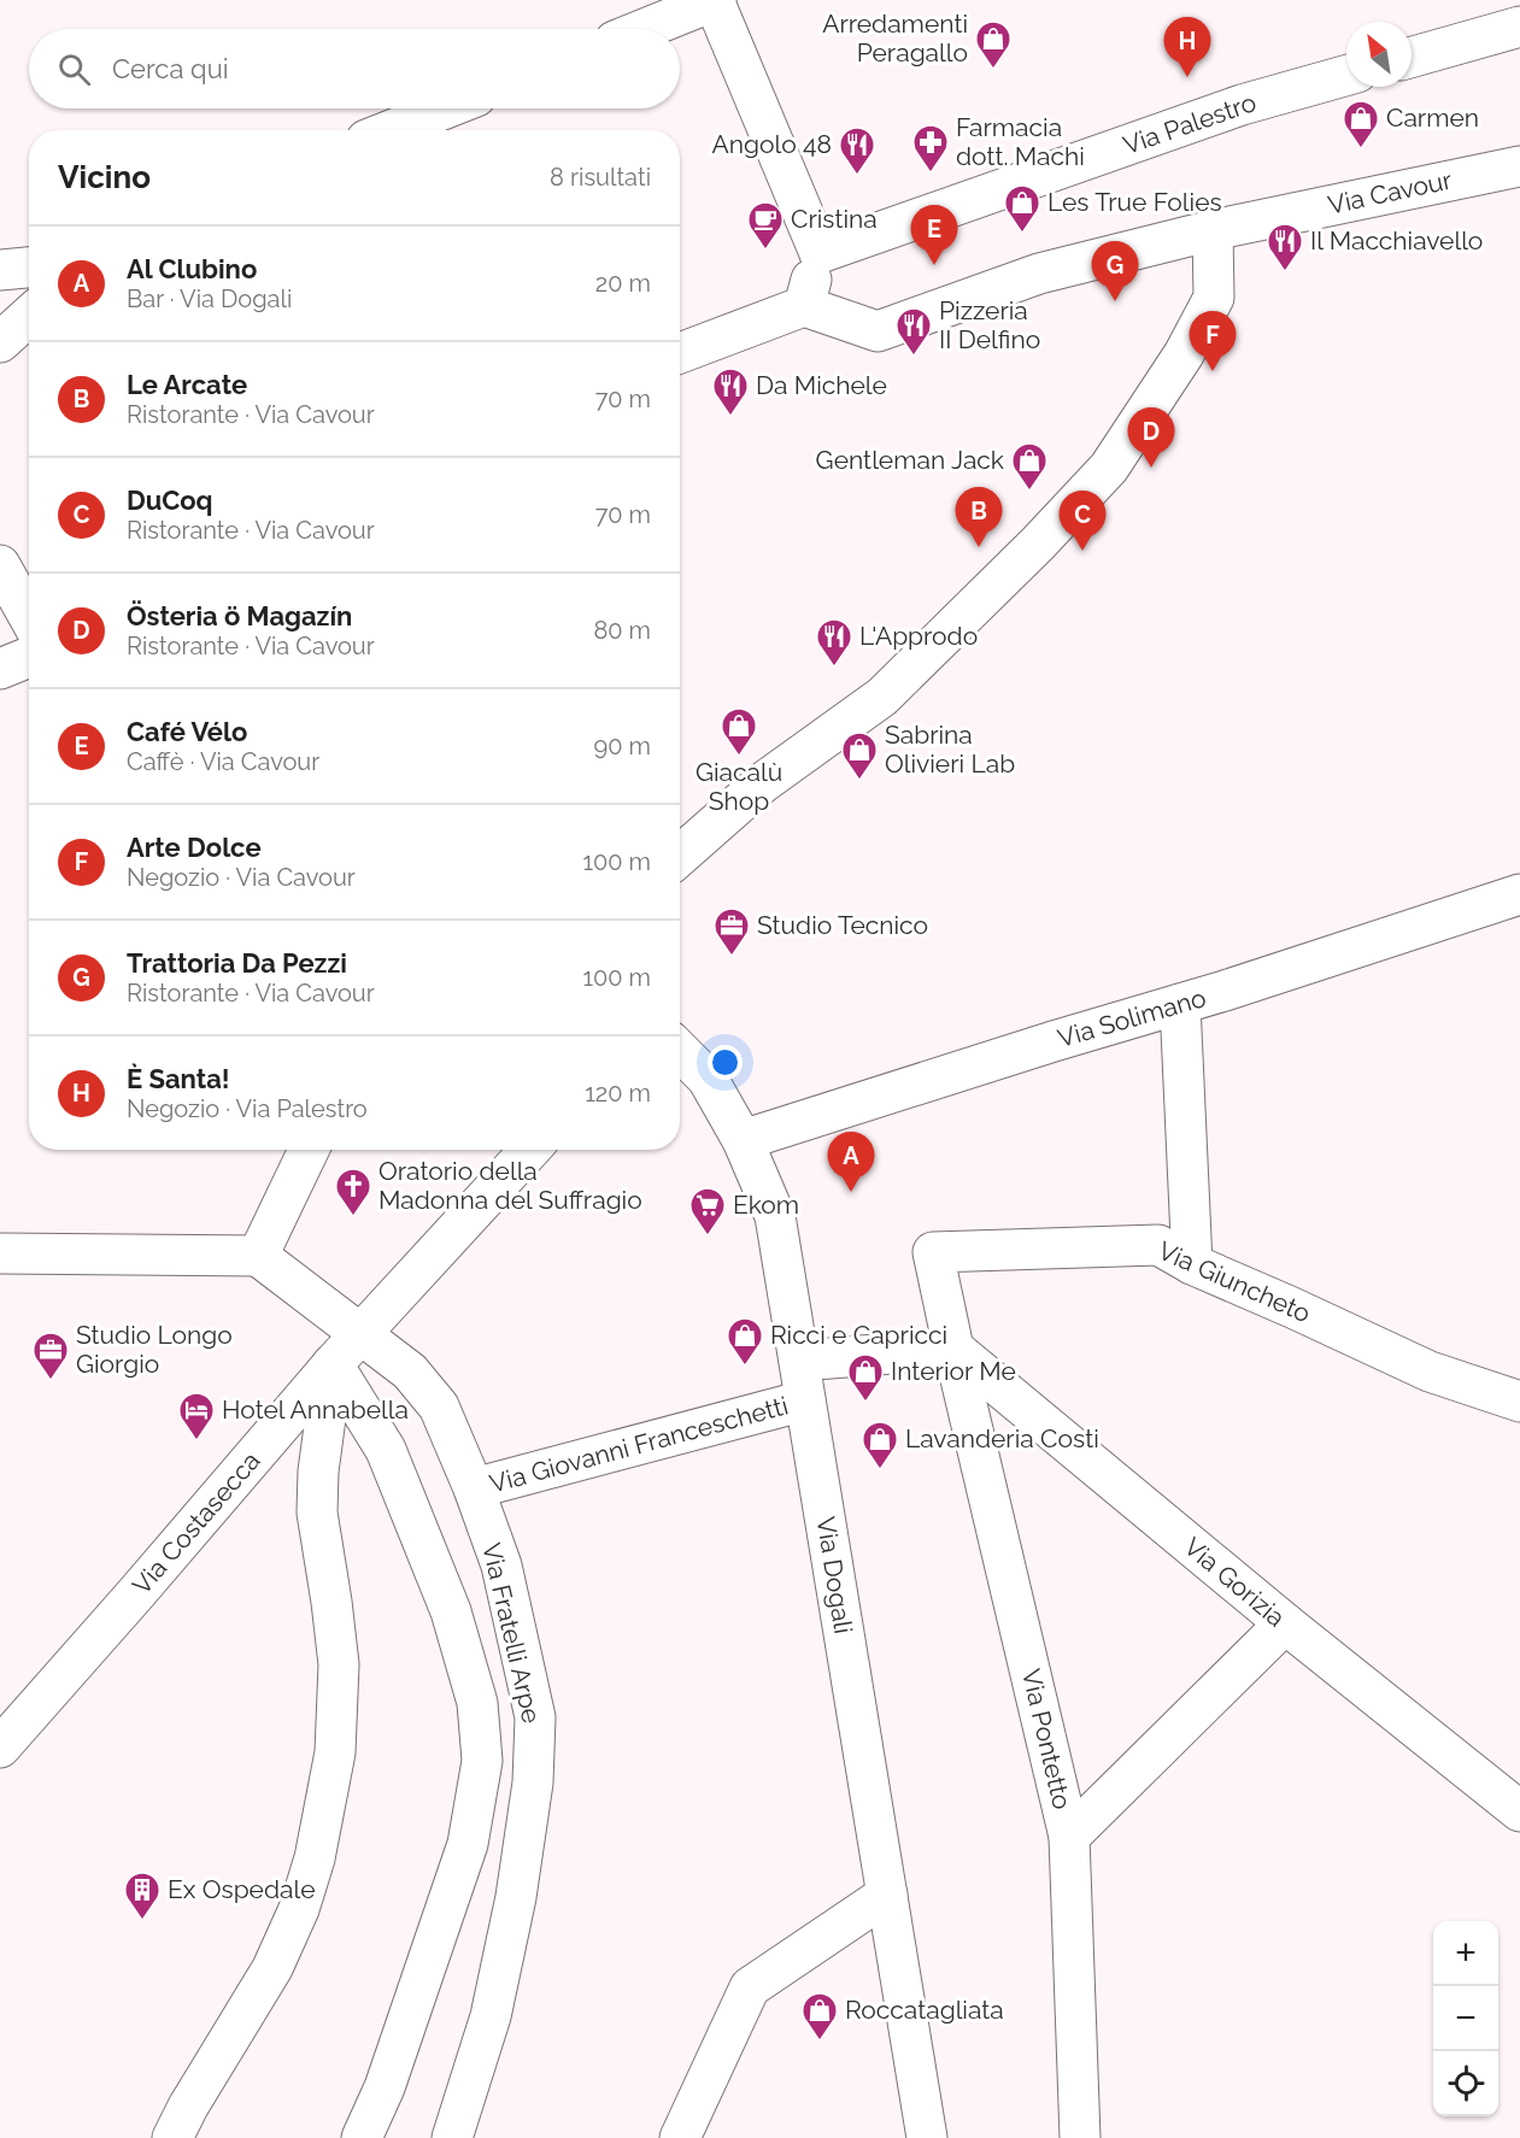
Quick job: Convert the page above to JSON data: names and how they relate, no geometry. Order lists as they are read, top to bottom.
{
  "streets": {
    "street": [
      "Via Palestro",
      "Via Cavour",
      "Via Solimano",
      "Via Giuncheto",
      "Via Giovanni Franceschetti",
      "Via Costasecca",
      "Via Dogali",
      "Via Gorizia",
      "Via Fratelli Arpe",
      "Via Pontetto"
    ]
  },
  "crossings": [
    ["Via Solimano", "Via Dogali"],
    ["Via Giuncheto", "Via Pontetto"],
    ["Via Giovanni Franceschetti", "Via Dogali"],
    ["Via Giovanni Franceschetti", "Via Fratelli Arpe"],
    ["Via Costasecca", "Via Fratelli Arpe"],
    ["Via Gorizia", "Via Pontetto"]
  ],
  "places": {
    "shop": [
      "Arredamenti Peragallo",
      "Carmen",
      "Les True Folies",
      "Gentleman Jack",
      "Giacalù Shop",
      "Sabrina Olivieri Lab",
      "Ricci e Capricci",
      "Interior Me",
      "Lavanderia Costi",
      "Roccatagliata"
    ],
    "pharmacy": ["Farmacia dott. Machi"],
    "restaurant": [
      "Angolo 48",
      "Il Macchiavello",
      "Pizzeria II Delfino",
      "Da Michele",
      "L'Approdo"
    ],
    "cafe": ["Cristina"],
    "office": ["Studio Tecnico", "Studio Longo Giorgio"],
    "church": ["Oratorio della Madonna del Suffragio"],
    "supermarket": ["Ekom"],
    "hotel": ["Hotel Annabella"],
    "building": ["Ex Ospedale"]
  },
  "north": "top left",
  "page": {
    "pins": [
      "H",
      "E",
      "G",
      "F",
      "D",
      "B",
      "C",
      "A"
    ],
    "search": "Cerca qui",
    "heading": ["Vicino", "8 risultati"],
    "list": [
      {
        "mark": "A",
        "name": "Al Clubino",
        "note": "Bar · Via Dogali",
        "value": "20 m"
      },
      {
        "mark": "B",
        "name": "Le Arcate",
        "note": "Ristorante · Via Cavour",
        "value": "70 m"
      },
      {
        "mark": "C",
        "name": "DuCoq",
        "note": "Ristorante · Via Cavour",
        "value": "70 m"
      },
      {
        "mark": "D",
        "name": "Österia ö Magazín",
        "note": "Ristorante · Via Cavour",
        "value": "80 m"
      },
      {
        "mark": "E",
        "name": "Café Vélo",
        "note": "Caffè · Via Cavour",
        "value": "90 m"
      },
      {
        "mark": "F",
        "name": "Arte Dolce",
        "note": "Negozio · Via Cavour",
        "value": "100 m"
      },
      {
        "mark": "G",
        "name": "Trattoria Da Pezzi",
        "note": "Ristorante · Via Cavour",
        "value": "100 m"
      },
      {
        "mark": "H",
        "name": "È Santa!",
        "note": "Negozio · Via Palestro",
        "value": "120 m"
      }
    ],
    "map_buttons": ["+", "−"]
  }
}
